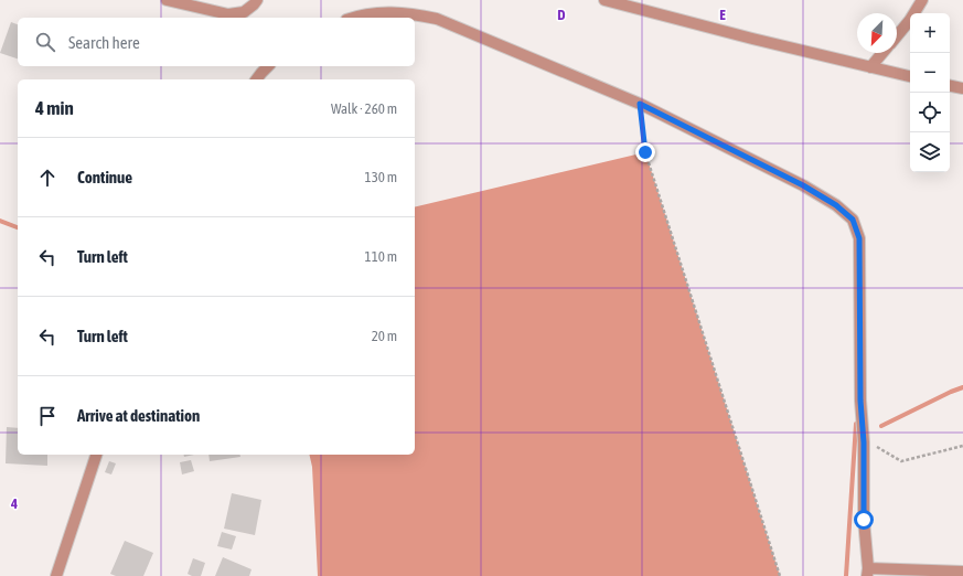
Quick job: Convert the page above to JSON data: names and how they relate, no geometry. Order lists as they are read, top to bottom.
{
  "north": "bottom left",
  "page": {
    "map_buttons": ["+", "−"],
    "search": "Search here",
    "heading": ["4 min", "Walk · 260 m"],
    "list": [
      ["Continue", "130 m"],
      ["Turn left", "110 m"],
      ["Turn left", "20 m"],
      "Arrive at destination"
    ]
  },
  "grid": {
    "columns": ["D", "E"],
    "rows": ["4"]
  }
}
